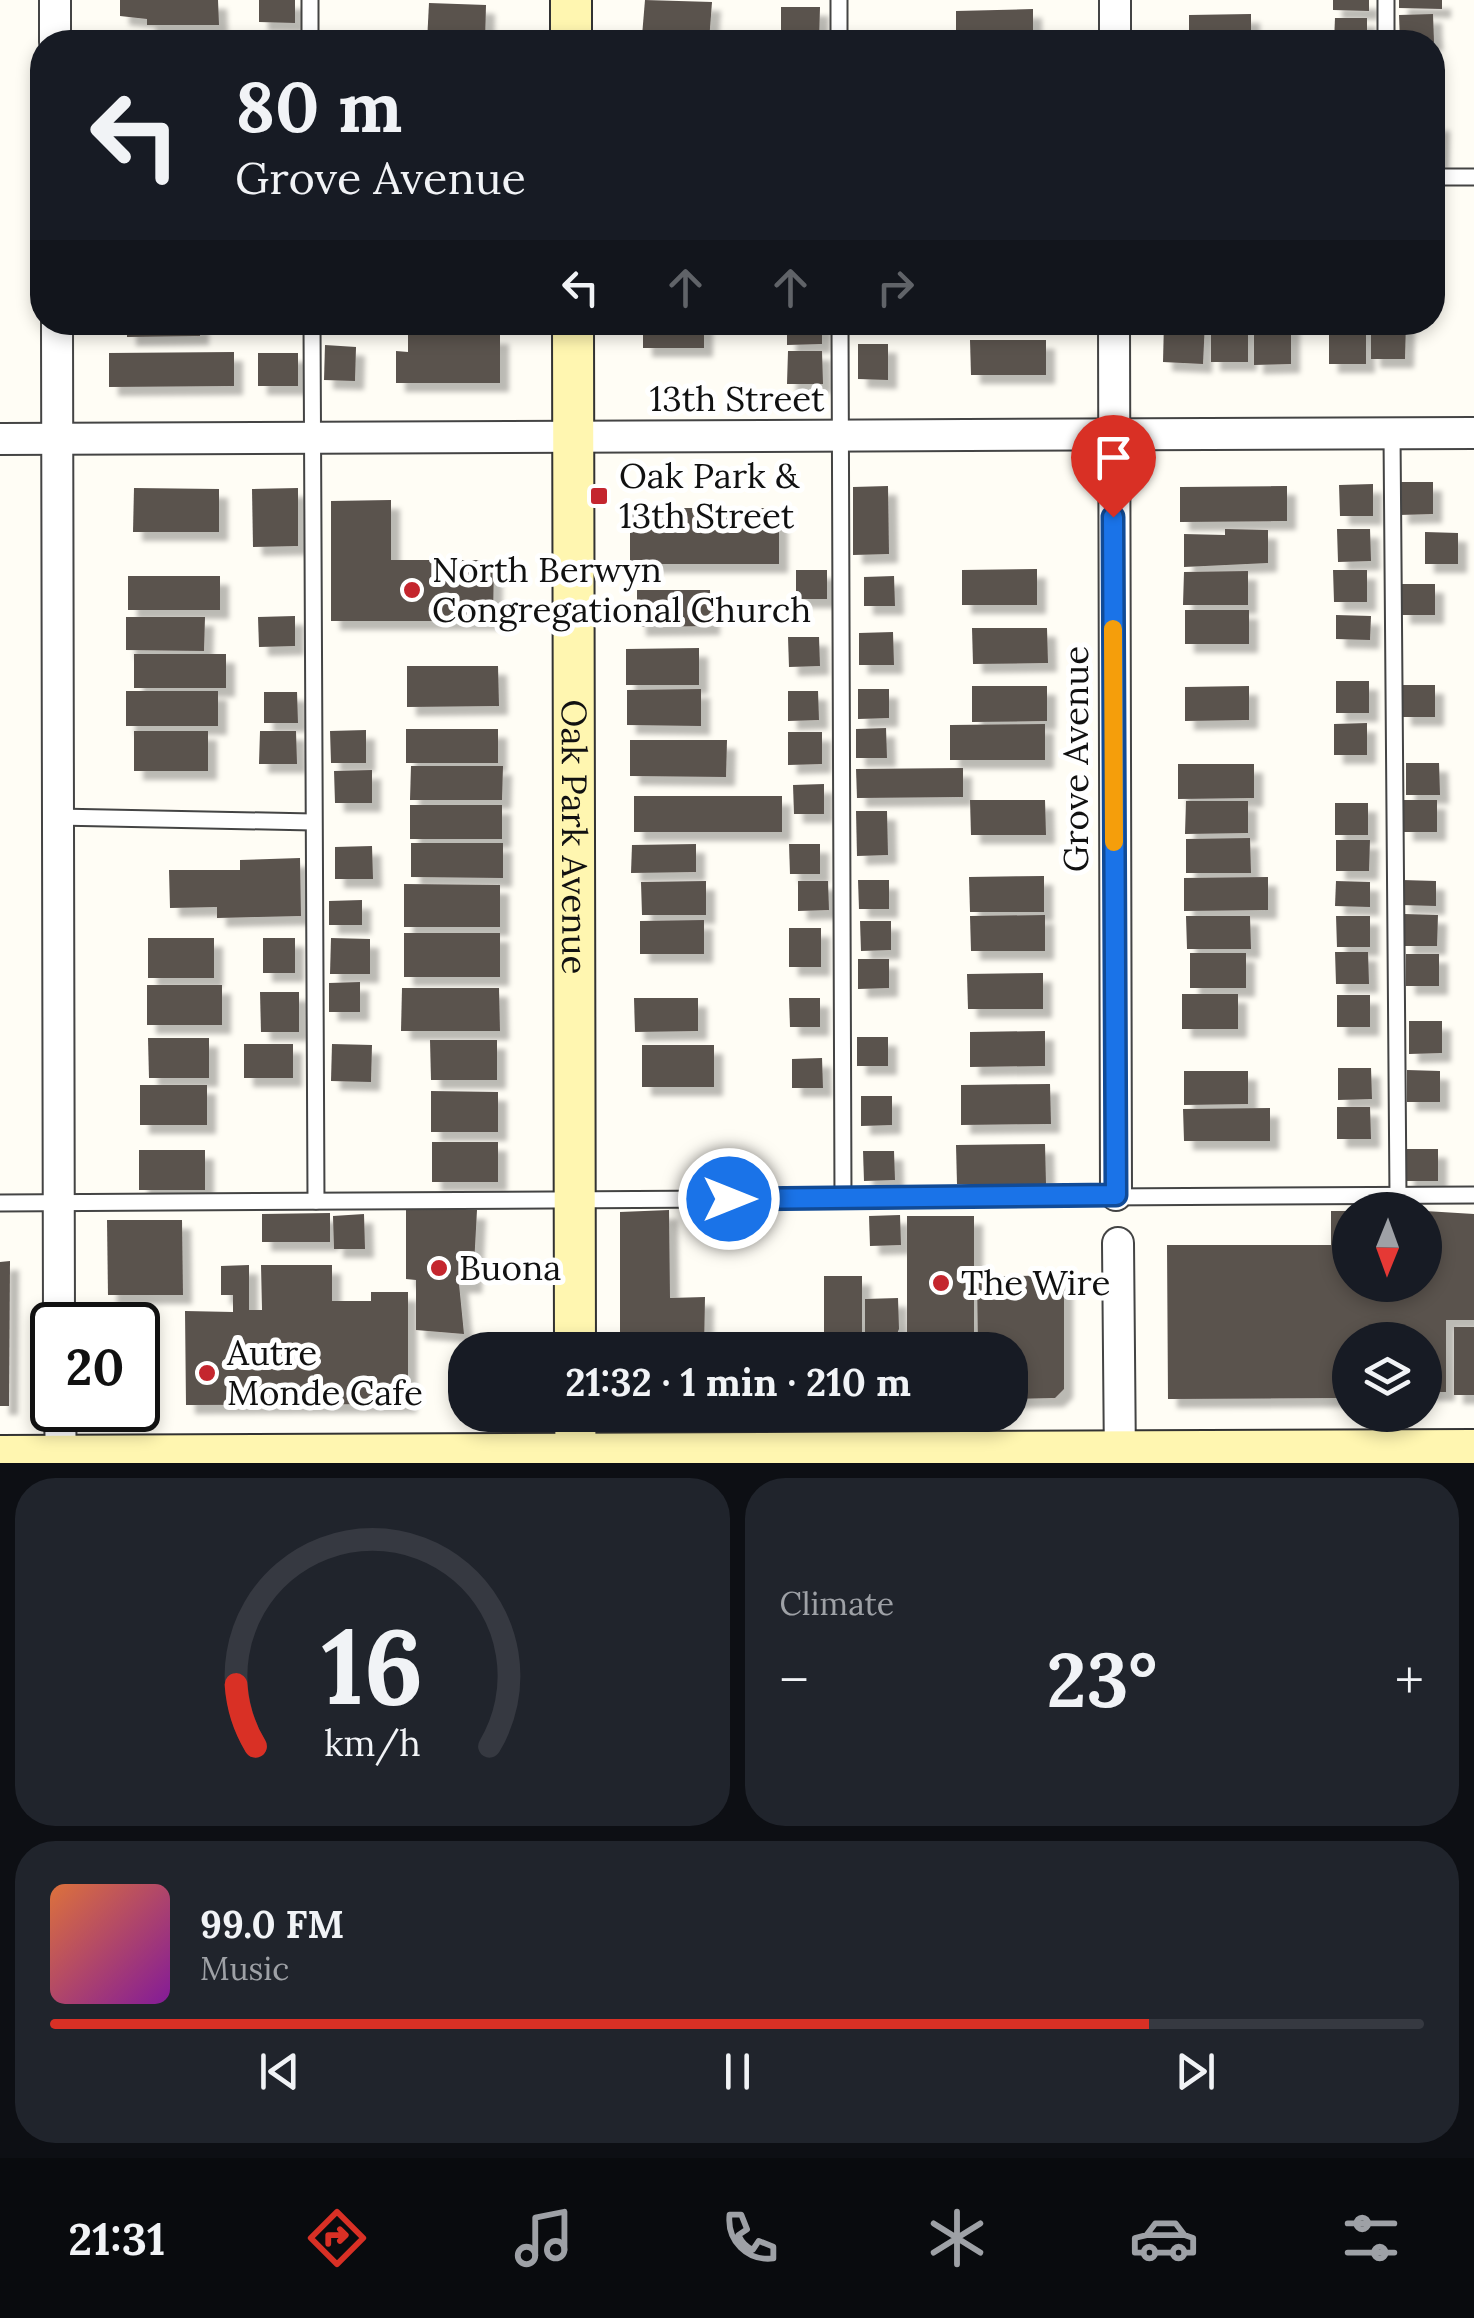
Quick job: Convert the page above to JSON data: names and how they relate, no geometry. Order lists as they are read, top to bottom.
{
  "streets": {
    "main road": ["Oak Park Avenue"],
    "street": ["13th Street", "Grove Avenue"]
  },
  "crossings": [
    ["13th Street", "Grove Avenue"],
    ["13th Street", "Oak Park Avenue"]
  ],
  "places": {
    "transit": ["Oak Park & 13th Street"],
    "other": [
      "North Berwyn Congregational Church",
      "Buona",
      "The Wire",
      "Autre Monde Cafe"
    ]
  },
  "north": "bottom",
  "page": {
    "turn": ["80 m", "Grove Avenue"],
    "limit": "20",
    "trip": "21:32 · 1 min · 210 m",
    "tile": "Climate",
    "heat": ["−", "23°", "+"],
    "song": ["99.0 FM", "Music"],
    "tabs": "21:31",
    "gauge": ["16", "km/h"]
  }
}
